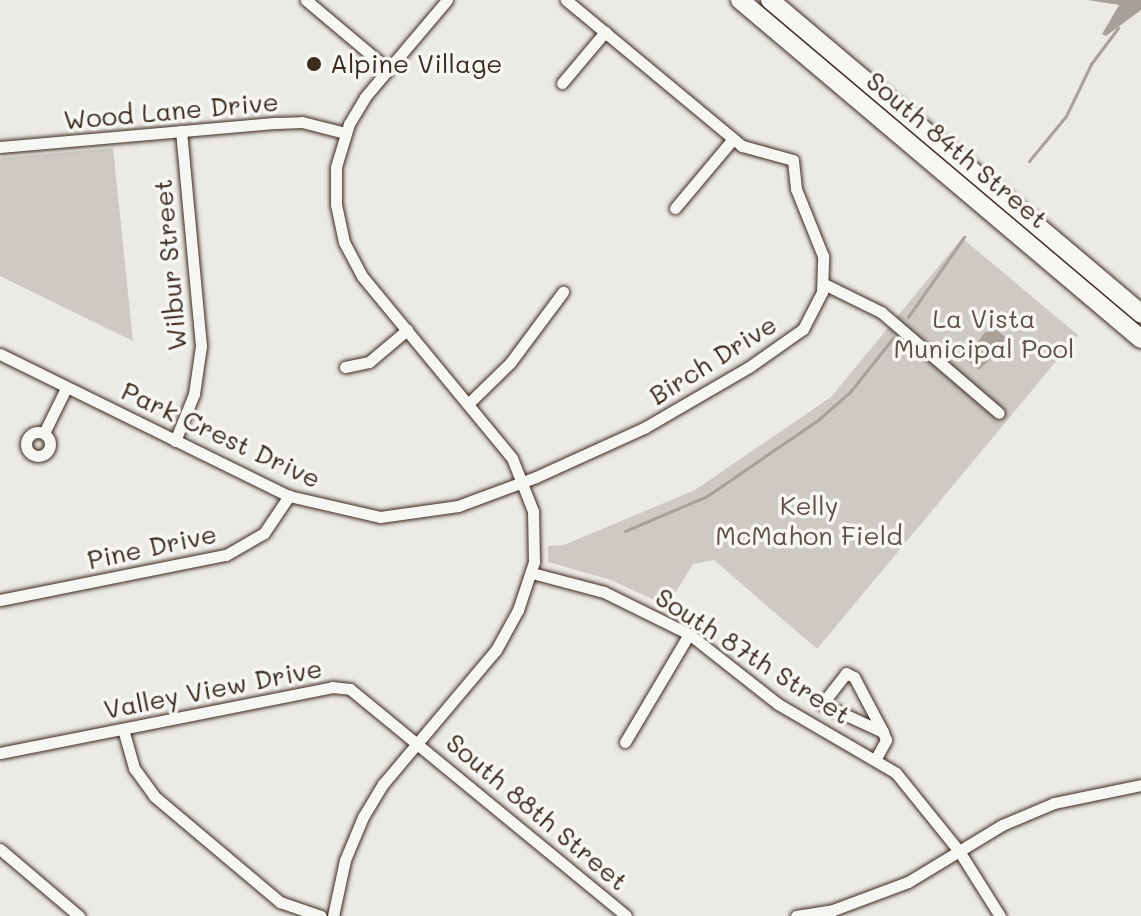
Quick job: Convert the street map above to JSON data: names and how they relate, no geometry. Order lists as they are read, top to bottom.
{
  "streets": {
    "main road": ["South 84th Street"],
    "street": [
      "Wood Lane Drive",
      "Wilbur Street",
      "Birch Drive",
      "Park Crest Drive",
      "Pine Drive",
      "South 87th Street",
      "Valley View Drive",
      "South 88th Street"
    ]
  },
  "crossings": [
    ["Wood Lane Drive", "Wilbur Street"],
    ["Wilbur Street", "Park Crest Drive"],
    ["Birch Drive", "Park Crest Drive"],
    ["Park Crest Drive", "Pine Drive"],
    ["Valley View Drive", "South 88th Street"]
  ],
  "parks": ["La Vista Municipal Pool", "Kelly McMahon Field"],
  "places": ["Alpine Village"]
}
